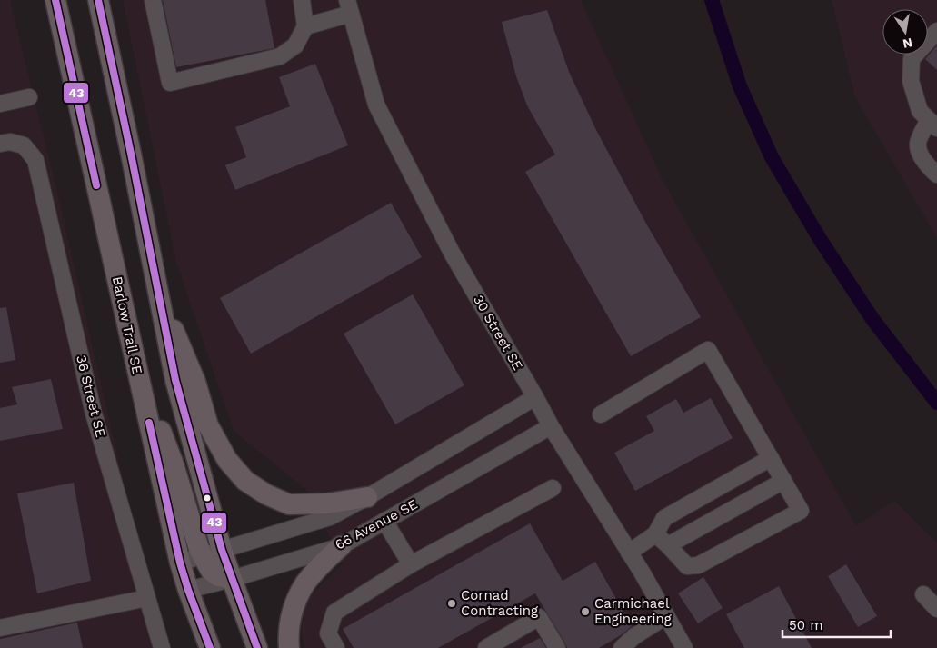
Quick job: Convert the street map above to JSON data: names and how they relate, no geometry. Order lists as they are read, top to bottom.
{
  "streets": {
    "main road": ["Barlow Trail SE"],
    "street": ["30 Street SE", "36 Street SE", "66 Avenue SE"]
  },
  "crossings": [
    ["Barlow Trail SE", "66 Avenue SE"],
    ["30 Street SE", "66 Avenue SE"]
  ],
  "places": ["Cornad Contracting", "Carmichael Engineering"],
  "lines": ["transit line 43"],
  "scale_bar": "50 m",
  "north": "bottom"
}
